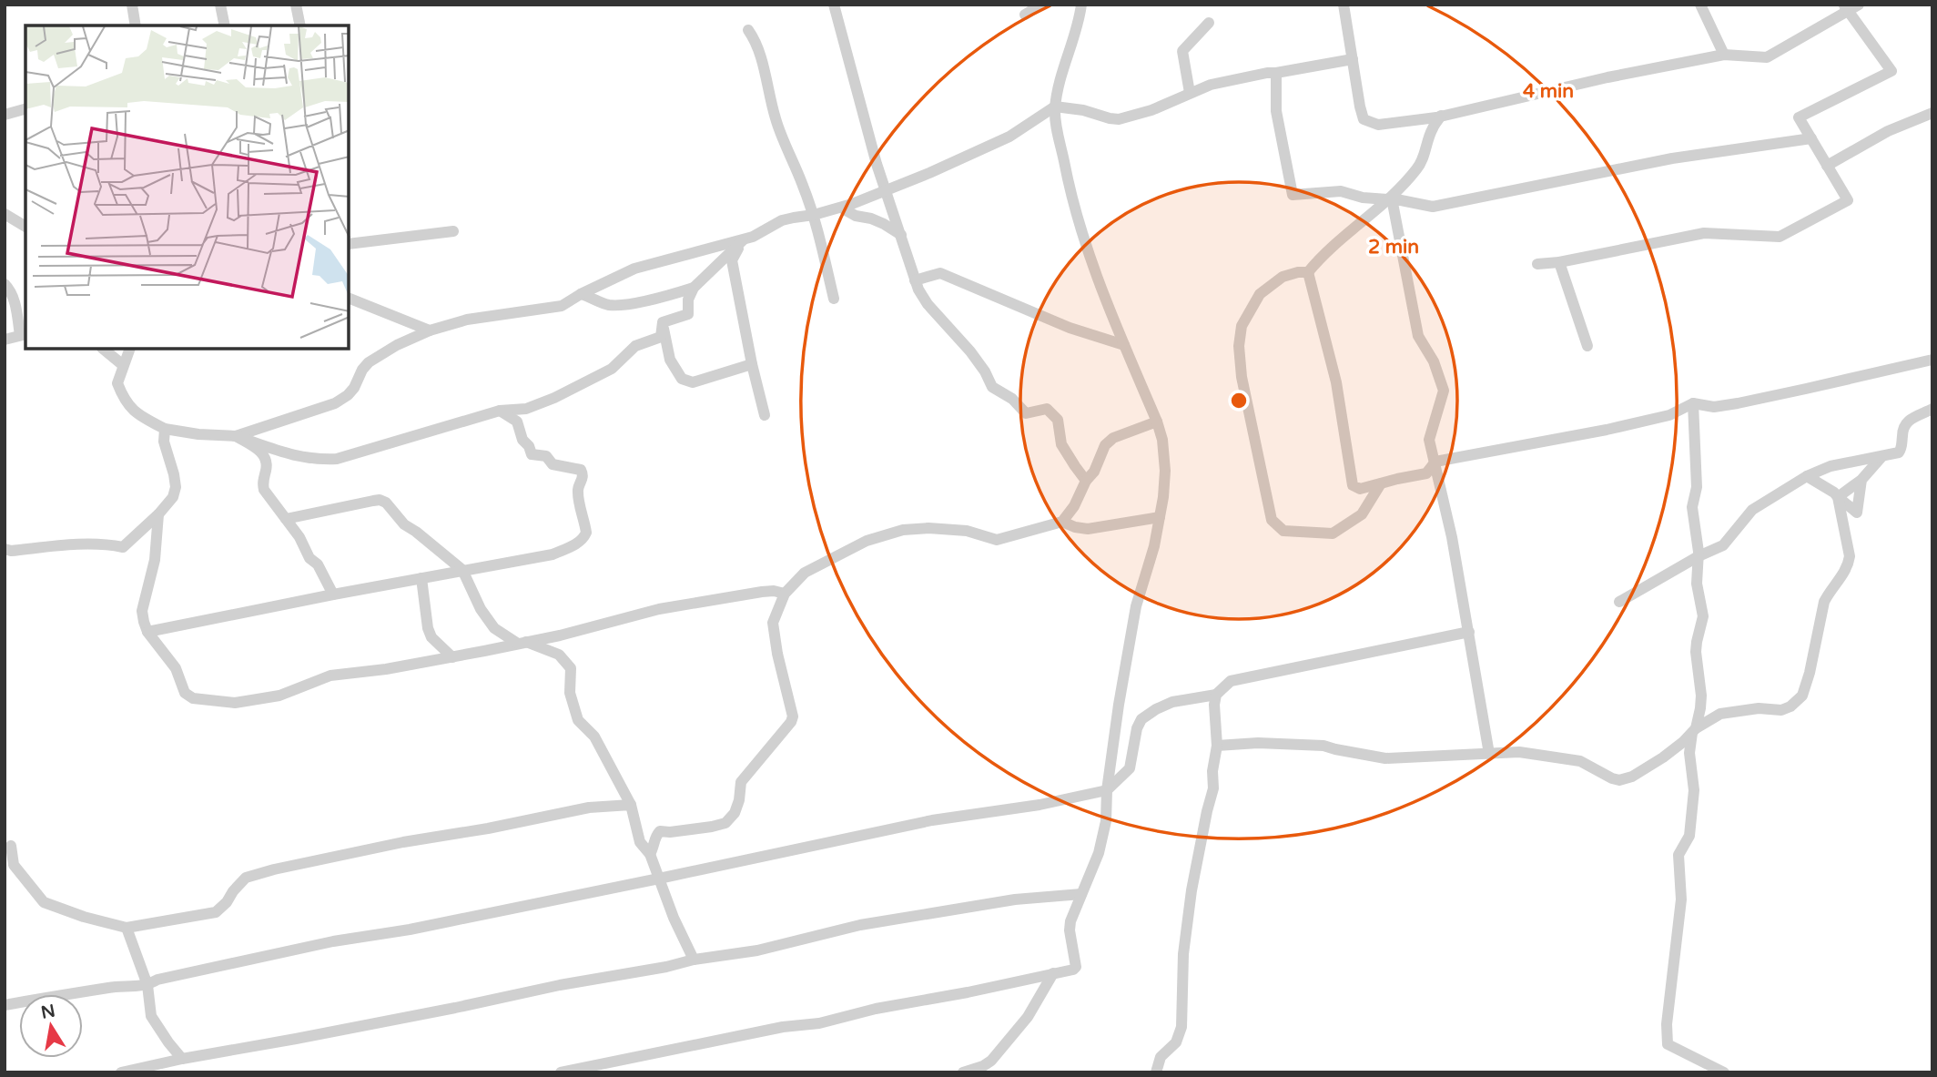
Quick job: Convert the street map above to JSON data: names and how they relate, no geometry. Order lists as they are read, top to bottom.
{
  "north": "top",
  "rings": ["4 min", "2 min"]
}
